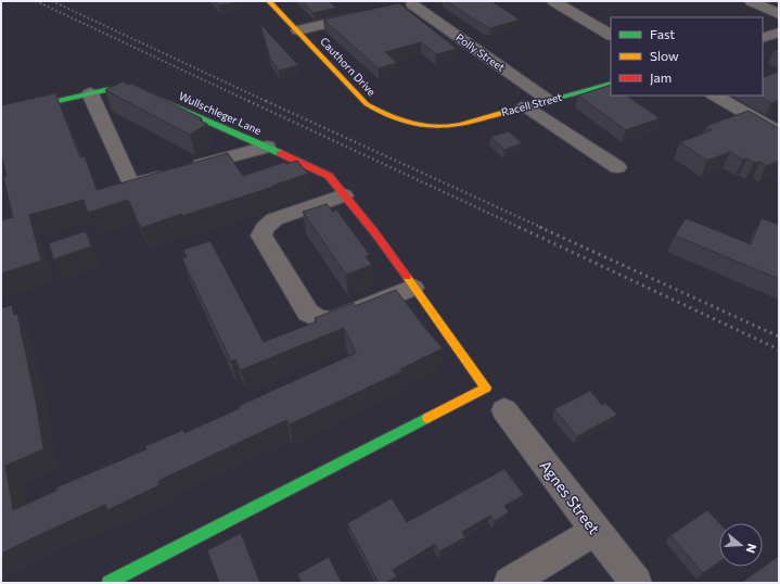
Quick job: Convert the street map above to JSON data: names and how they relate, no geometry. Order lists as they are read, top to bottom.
{
  "streets": {
    "street": [
      "Polly Street",
      "Cauthorn Drive",
      "Racell Street",
      "Wullschleger Lane",
      "Agnes Street"
    ]
  },
  "crossings": [
    ["Polly Street", "Racell Street"],
    ["Cauthorn Drive", "Racell Street"]
  ],
  "legend": ["Fast", "Slow", "Jam"],
  "north": "right"
}
